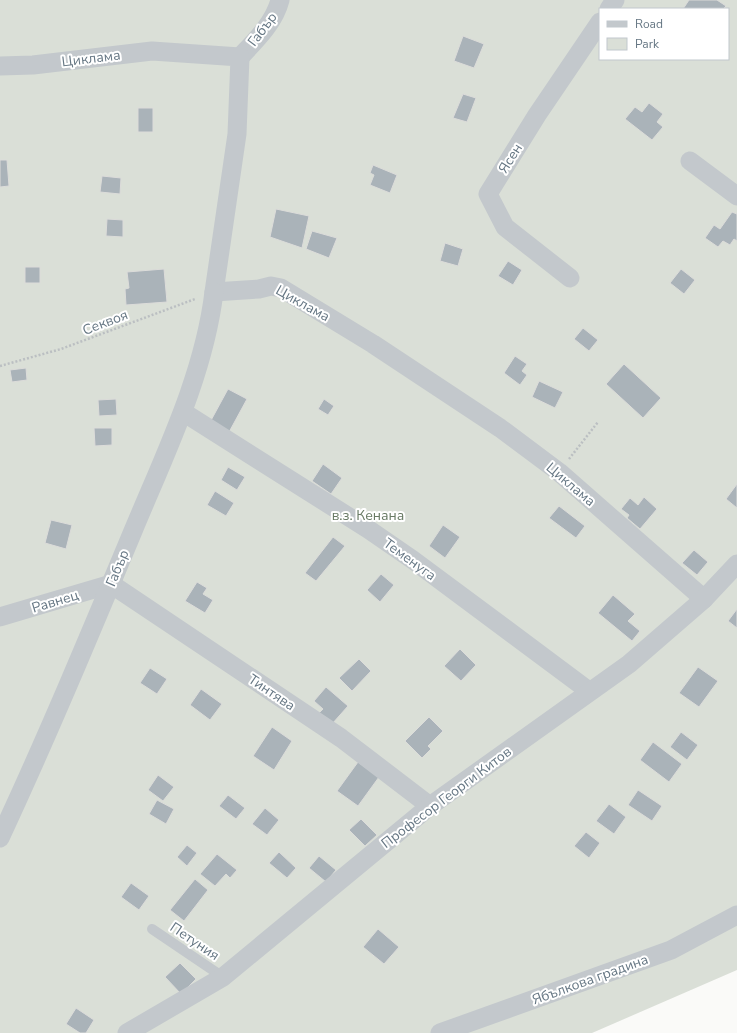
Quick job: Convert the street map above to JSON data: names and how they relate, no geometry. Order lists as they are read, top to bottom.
{
  "streets": {
    "street": [
      "Габър",
      "Циклама",
      "Ясен",
      "Теменуга",
      "Равнец",
      "Тинтява",
      "Професор Георги Китов",
      "Ябълкова градина"
    ],
    "lane": ["Петуния"],
    "path": ["Секвоя"]
  },
  "crossings": [
    ["Габър", "Циклама"],
    ["Габър", "Секвоя"],
    ["Габър", "Теменуга"],
    ["Габър", "Равнец"],
    ["Габър", "Тинтява"],
    ["Циклама", "Секвоя"],
    ["Циклама", "Професор Георги Китов"],
    ["Теменуга", "Професор Георги Китов"],
    ["Равнец", "Тинтява"],
    ["Тинтява", "Професор Георги Китов"],
    ["Професор Георги Китов", "Петуния"]
  ],
  "parks": ["в.з. Кенана"],
  "legend": ["Road", "Park"]
}
